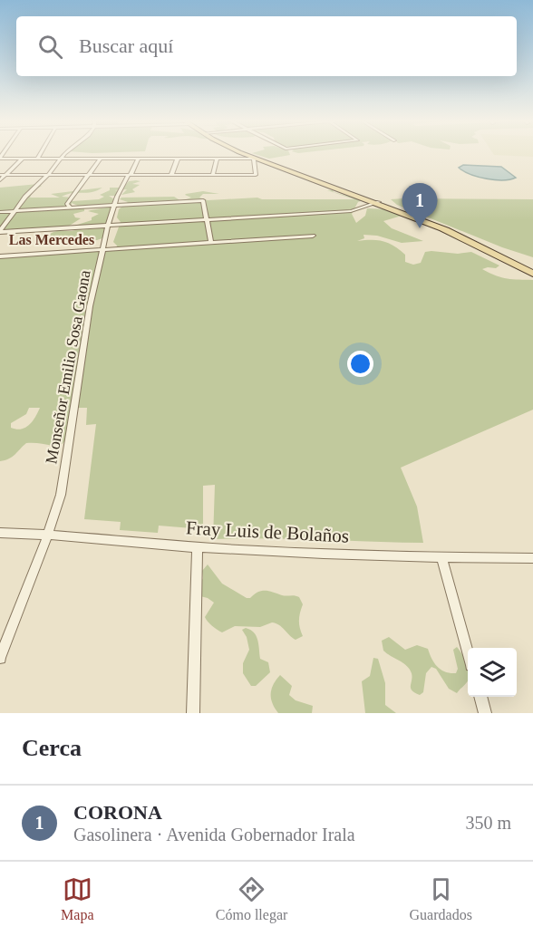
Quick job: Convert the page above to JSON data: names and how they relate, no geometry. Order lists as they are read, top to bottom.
{
  "streets": {
    "street": ["Monseñor Emilio Sosa Gaona", "Fray Luis de Bolaños"]
  },
  "crossings": [
    ["Monseñor Emilio Sosa Gaona", "Fray Luis de Bolaños"]
  ],
  "districts": ["Las Mercedes"],
  "page": {
    "search": "Buscar aquí",
    "pins": "1",
    "heading": "Cerca",
    "list": [
      {
        "mark": "1",
        "name": "CORONA",
        "note": "Gasolinera · Avenida Gobernador Irala",
        "value": "350 m"
      }
    ],
    "nav": ["Mapa", "Cómo llegar", "Guardados"]
  }
}
